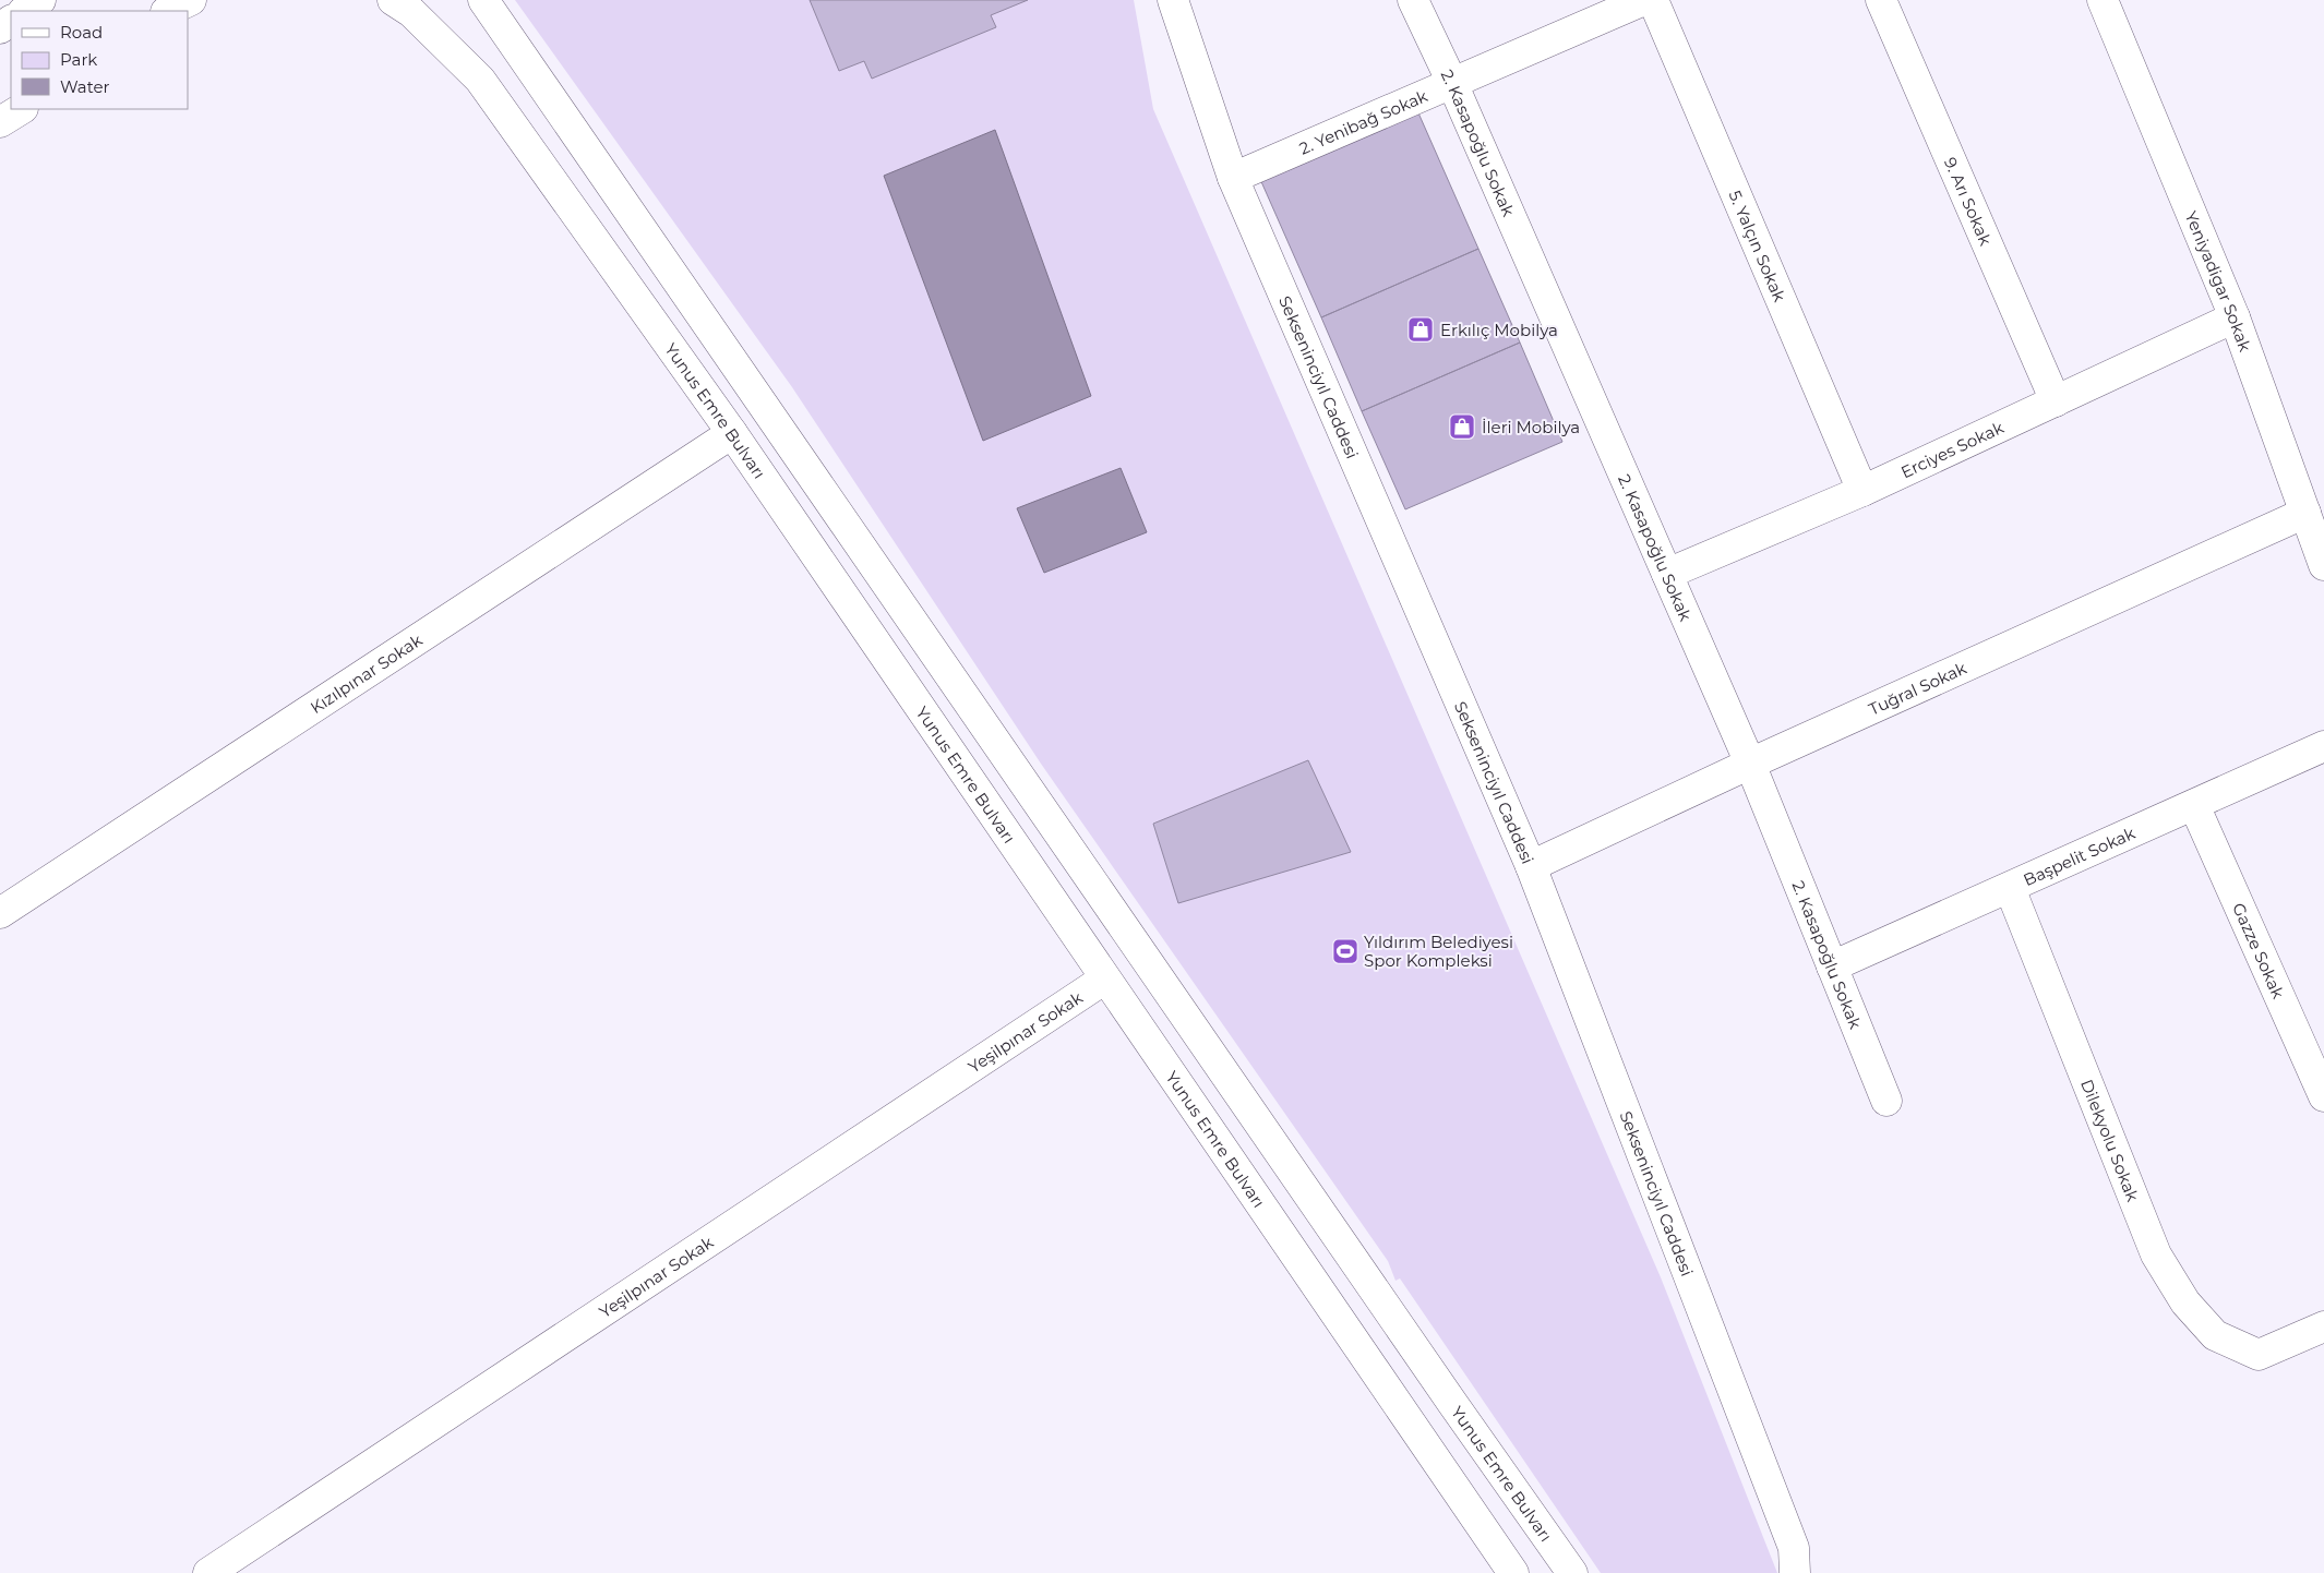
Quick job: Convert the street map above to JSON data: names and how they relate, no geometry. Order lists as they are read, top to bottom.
{
  "streets": {
    "street": [
      "2. Yenibağ Sokak",
      "2. Kasapoğlu Sokak",
      "9. Arı Sokak",
      "5. Yalçın Sokak",
      "Yeniyadigar Sokak",
      "Sekseninciyıl Caddesi",
      "Yunus Emre Bulvarı",
      "Erciyes Sokak",
      "Kızılpınar Sokak",
      "Tuğral Sokak",
      "Başpelit Sokak",
      "Gazze Sokak",
      "Yeşilpınar Sokak",
      "Dilekyolu Sokak"
    ]
  },
  "crossings": [
    ["2. Yenibağ Sokak", "2. Kasapoğlu Sokak"],
    ["2. Yenibağ Sokak", "Sekseninciyıl Caddesi"],
    ["2. Kasapoğlu Sokak", "Erciyes Sokak"],
    ["2. Kasapoğlu Sokak", "Tuğral Sokak"],
    ["2. Kasapoğlu Sokak", "Başpelit Sokak"],
    ["9. Arı Sokak", "Erciyes Sokak"],
    ["5. Yalçın Sokak", "Erciyes Sokak"],
    ["Yeniyadigar Sokak", "Erciyes Sokak"],
    ["Yeniyadigar Sokak", "Tuğral Sokak"],
    ["Sekseninciyıl Caddesi", "Tuğral Sokak"],
    ["Yunus Emre Bulvarı", "Kızılpınar Sokak"],
    ["Yunus Emre Bulvarı", "Yeşilpınar Sokak"],
    ["Başpelit Sokak", "Gazze Sokak"],
    ["Başpelit Sokak", "Dilekyolu Sokak"]
  ],
  "places": {
    "shop": ["Erkılıç Mobilya", "İleri Mobilya"],
    "sports": ["Yıldırım Belediyesi Spor Kompleksi"]
  },
  "legend": ["Road", "Park", "Water"]
}
